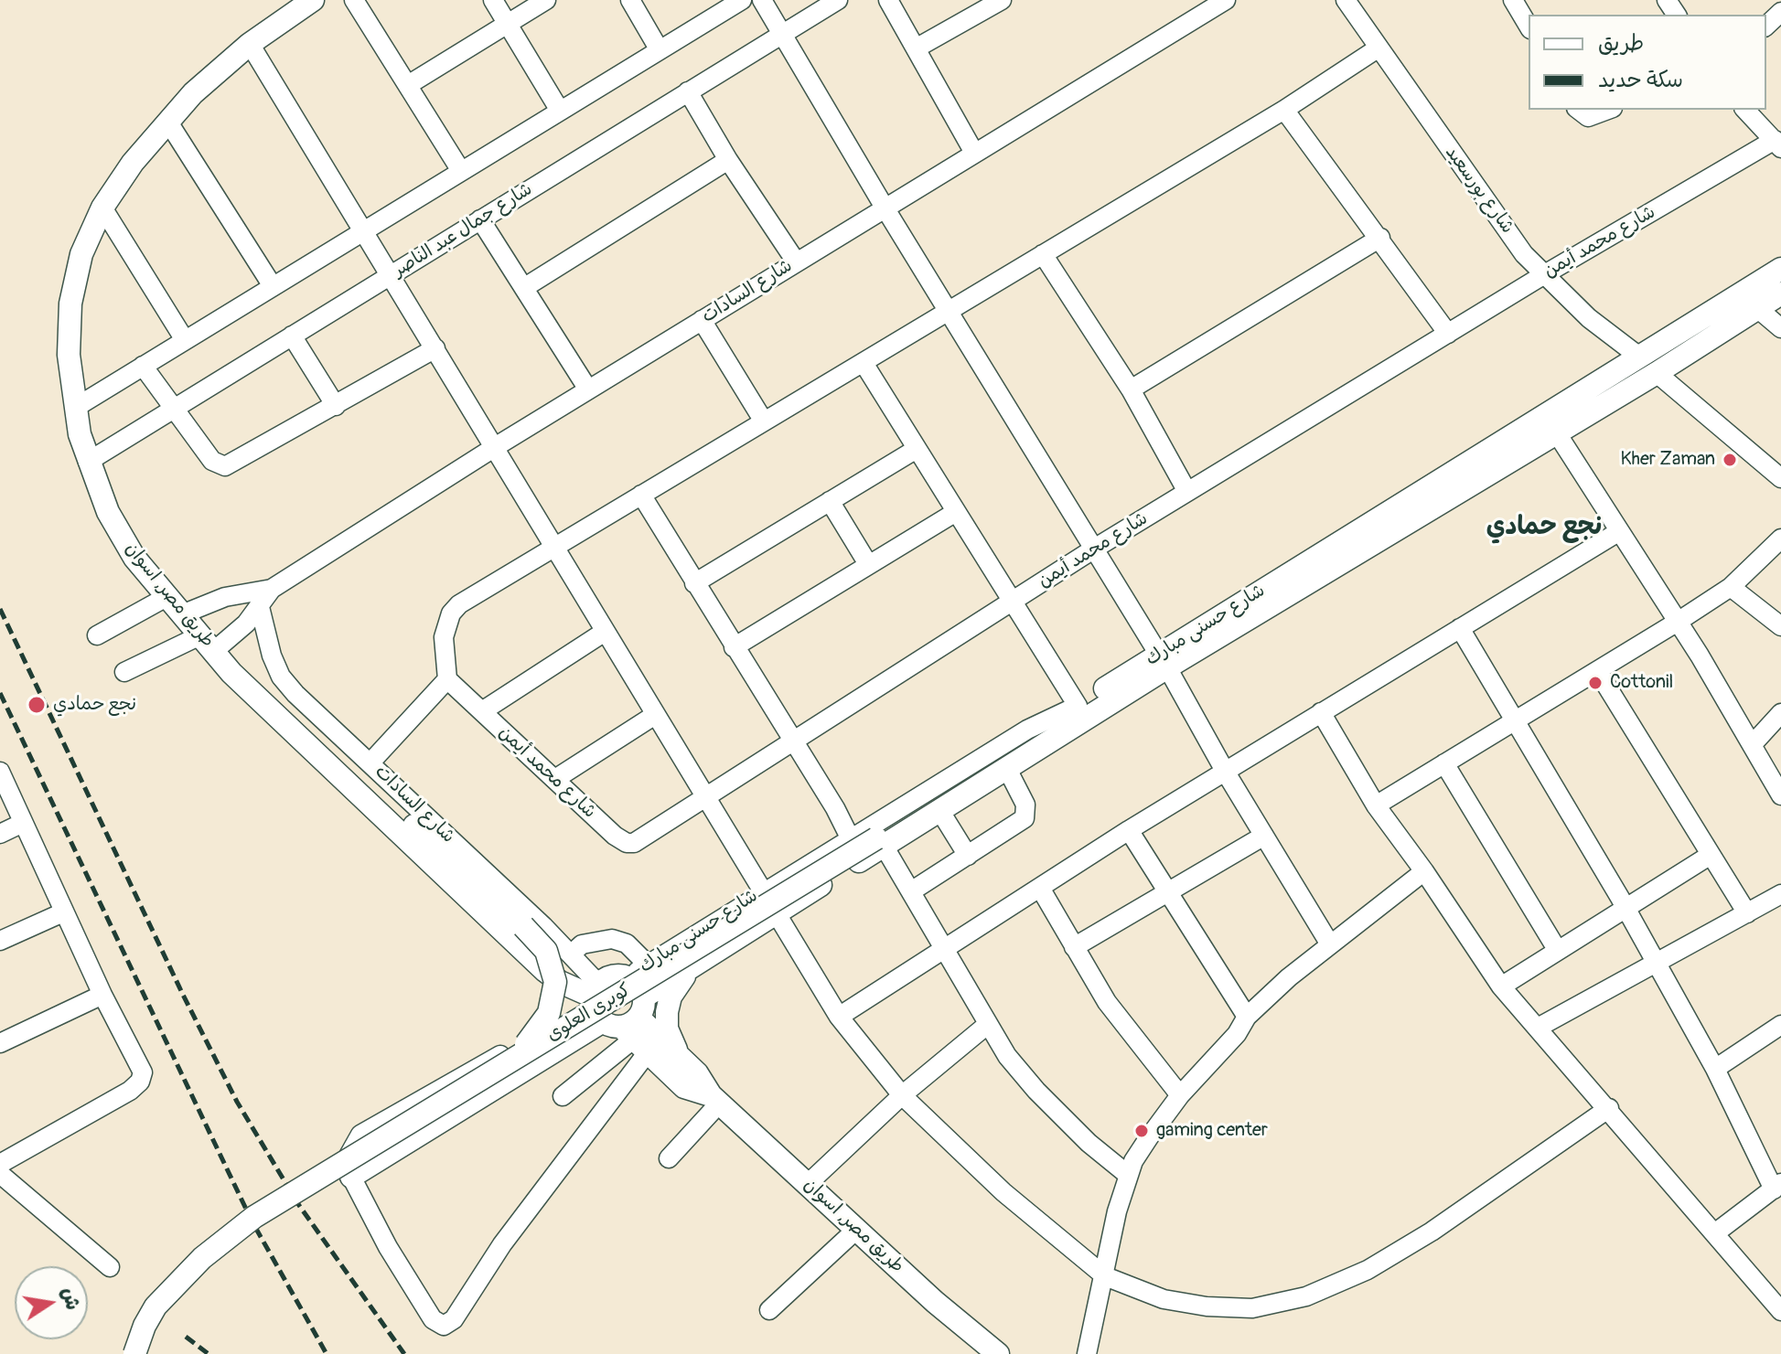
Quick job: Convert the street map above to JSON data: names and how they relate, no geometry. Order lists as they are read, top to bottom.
{
  "streets": {
    "main road": ["طريق مصر, اسوان", "شارع حسنى مبارك", "كوبرى العلوى"],
    "street": [
      "شارع بورسعيد",
      "شارع جمال عبد الناصر",
      "شارع محمد أيمن",
      "شارع السادات"
    ]
  },
  "crossings": [
    ["شارع بورسعيد", "شارع محمد أيمن"],
    ["شارع بورسعيد", "شارع حسنى مبارك"],
    ["شارع جمال عبد الناصر", "طريق مصر, اسوان"],
    ["شارع السادات", "طريق مصر, اسوان"],
    ["شارع السادات", "شارع حسنى مبارك"],
    ["طريق مصر, اسوان", "شارع حسنى مبارك"],
    ["شارع حسنى مبارك", "كوبرى العلوى"]
  ],
  "districts": ["نجع حمادي"],
  "places": [
    "Kher Zaman",
    "Cottonil",
    "نجع حمادي",
    "gaming center"
  ],
  "legend": ["طريق", "سكة حديد"],
  "north": "right"
}
